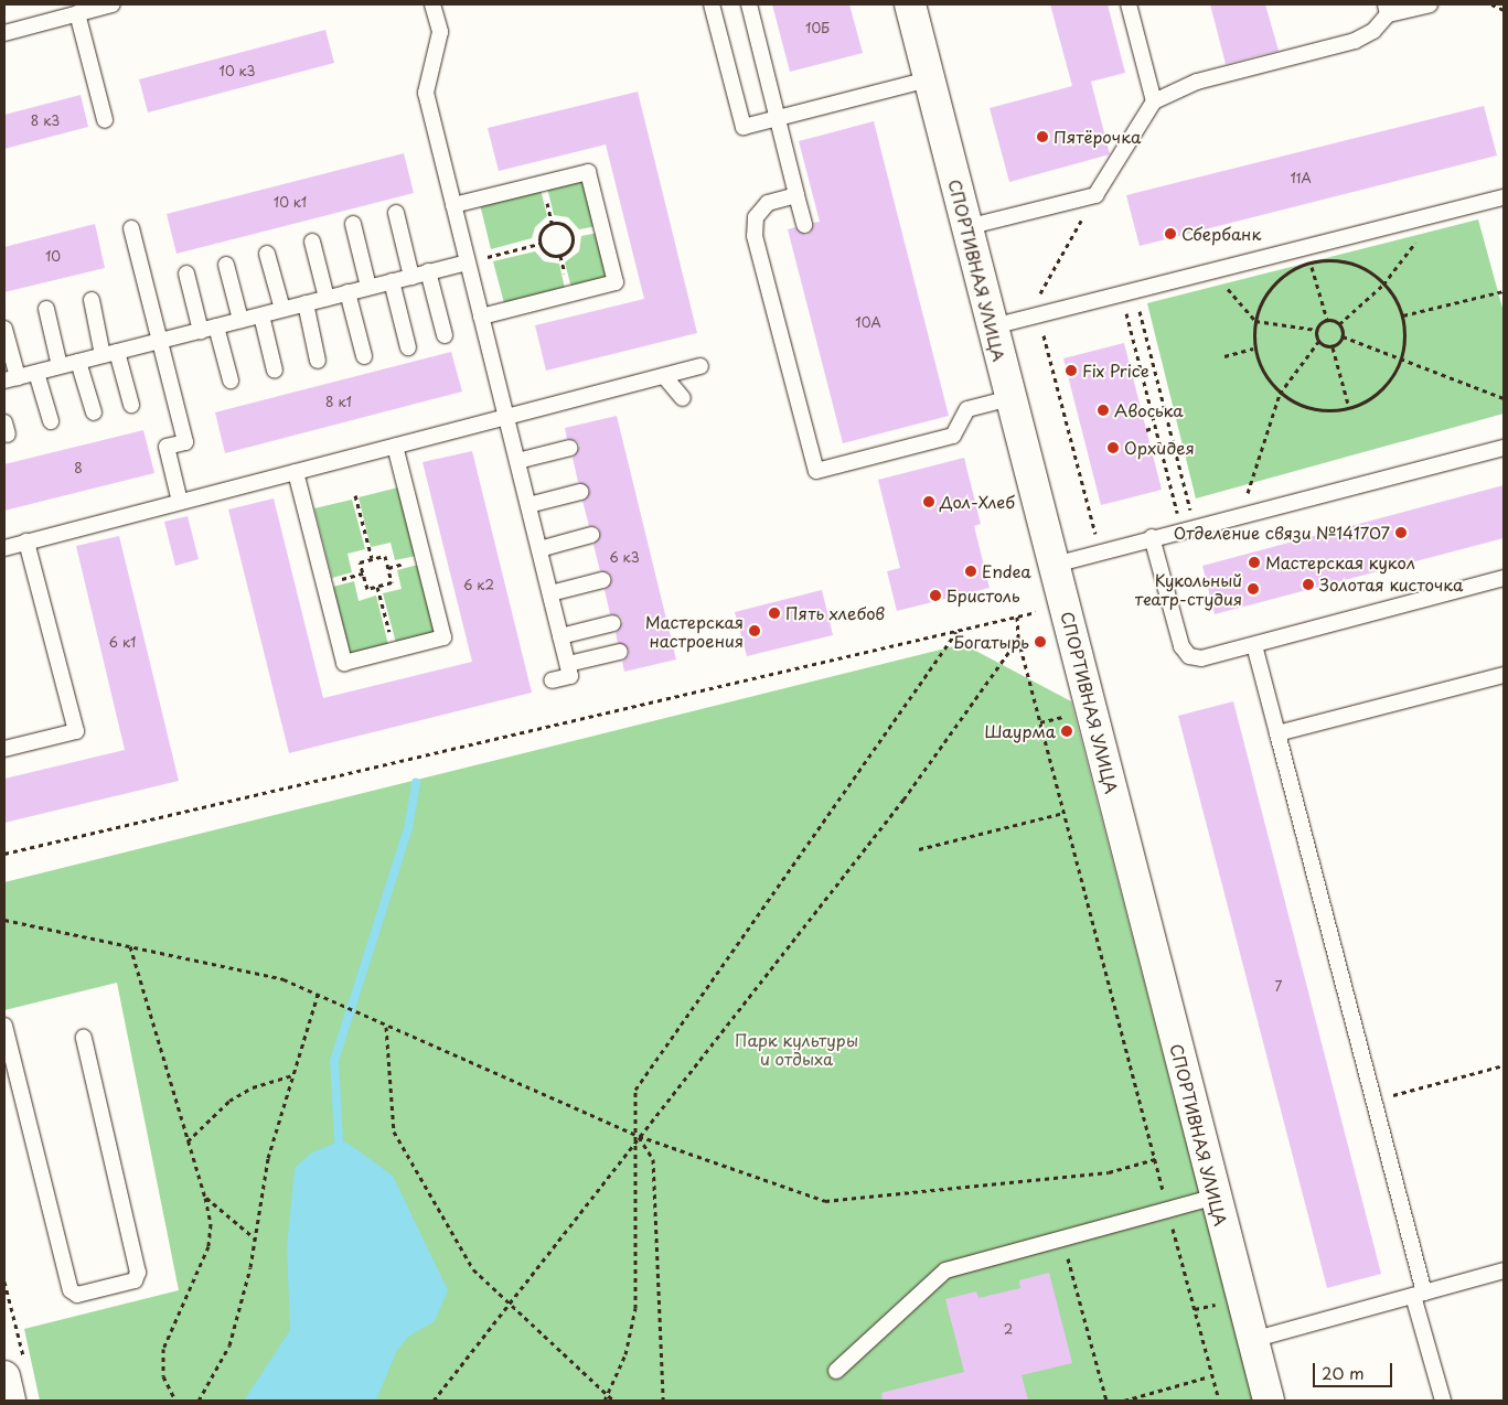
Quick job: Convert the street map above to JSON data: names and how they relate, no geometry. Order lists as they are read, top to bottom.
{
  "streets": {
    "street": ["СПОРТИВНАЯ УЛИЦА"]
  },
  "parks": ["Парк культуры и отдыха"],
  "places": [
    "Пятёрочка",
    "Сбербанк",
    "Fix Price",
    "Авоська",
    "Орхидея",
    "Дол-Хлеб",
    "Отделение связи №141707",
    "Мастерская кукол",
    "Endea",
    "Золотая кисточка",
    "Кукольный театр-студия",
    "Бристоль",
    "Пять хлебов",
    "Мастерская настроения",
    "Богатырь",
    "Шаурма"
  ],
  "house_numbers": [
    "10Б",
    "10 к3",
    "8 к3",
    "11А",
    "10 к1",
    "10",
    "10А",
    "8 к1",
    "8",
    "6 к3",
    "6 к2",
    "6 к1",
    "7",
    "2"
  ],
  "scale_bar": "20 m"
}
